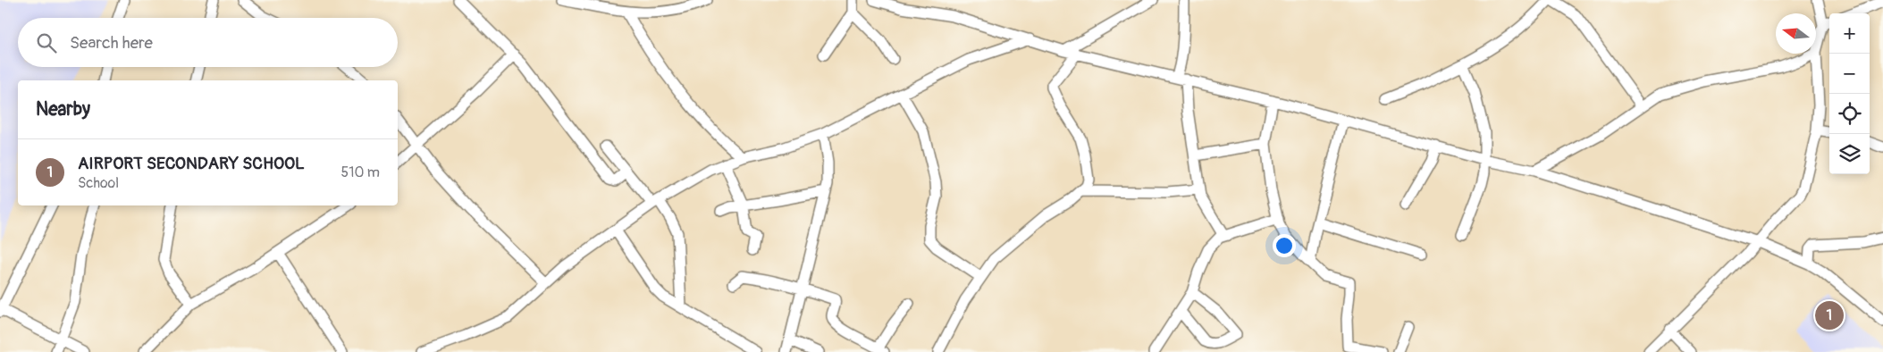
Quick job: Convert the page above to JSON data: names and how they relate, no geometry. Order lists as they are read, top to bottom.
{
  "north": "left",
  "page": {
    "map_buttons": ["+", "−"],
    "search": "Search here",
    "heading": "Nearby",
    "list": [
      {
        "mark": "1",
        "name": "AIRPORT SECONDARY SCHOOL",
        "note": "School",
        "value": "510 m"
      }
    ],
    "pins": "1"
  }
}
